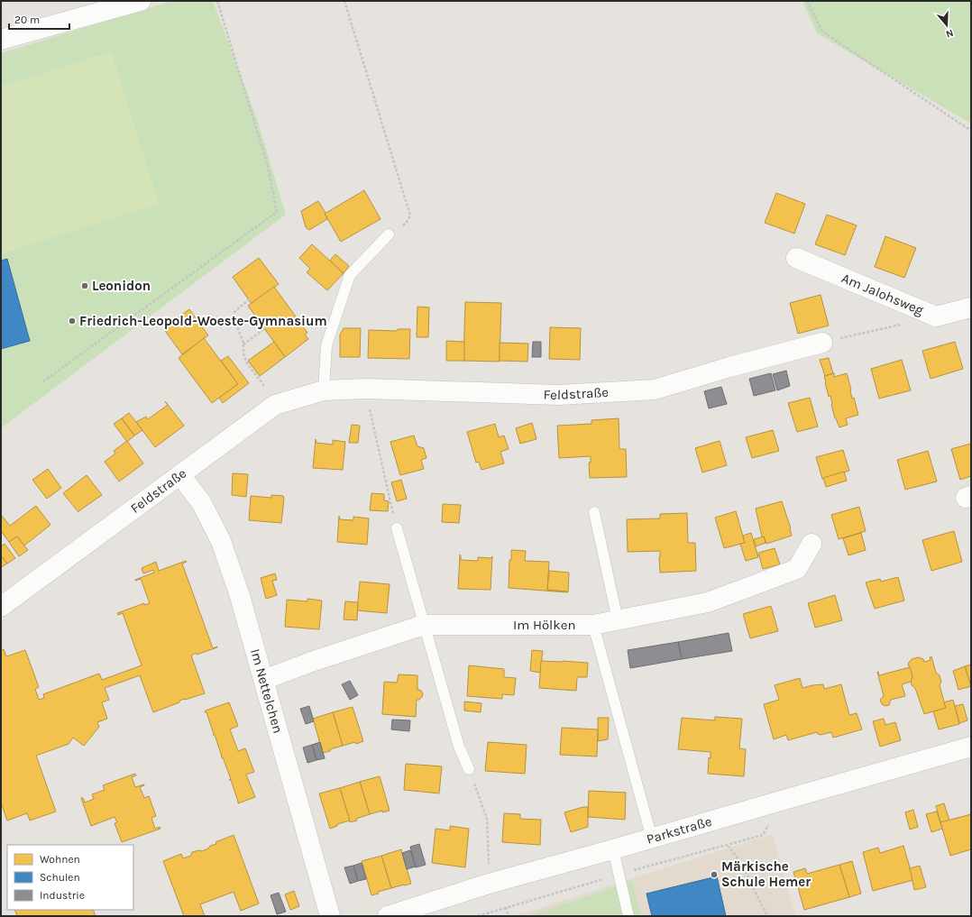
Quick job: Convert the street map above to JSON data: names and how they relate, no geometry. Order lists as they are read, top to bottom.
{
  "streets": {
    "street": [
      "Am Jalohsweg",
      "Feldstraße",
      "Im Hölken",
      "Im Nettelchen",
      "Parkstraße"
    ]
  },
  "crossings": [
    ["Feldstraße", "Im Nettelchen"],
    ["Im Hölken", "Im Nettelchen"]
  ],
  "places": ["Leonidon", "Friedrich-Leopold-Woeste-Gymnasium", "Märkische Schule Hemer"],
  "legend": ["Wohnen", "Schulen", "Industrie"],
  "scale_bar": "20 m",
  "north": "bottom"
}
